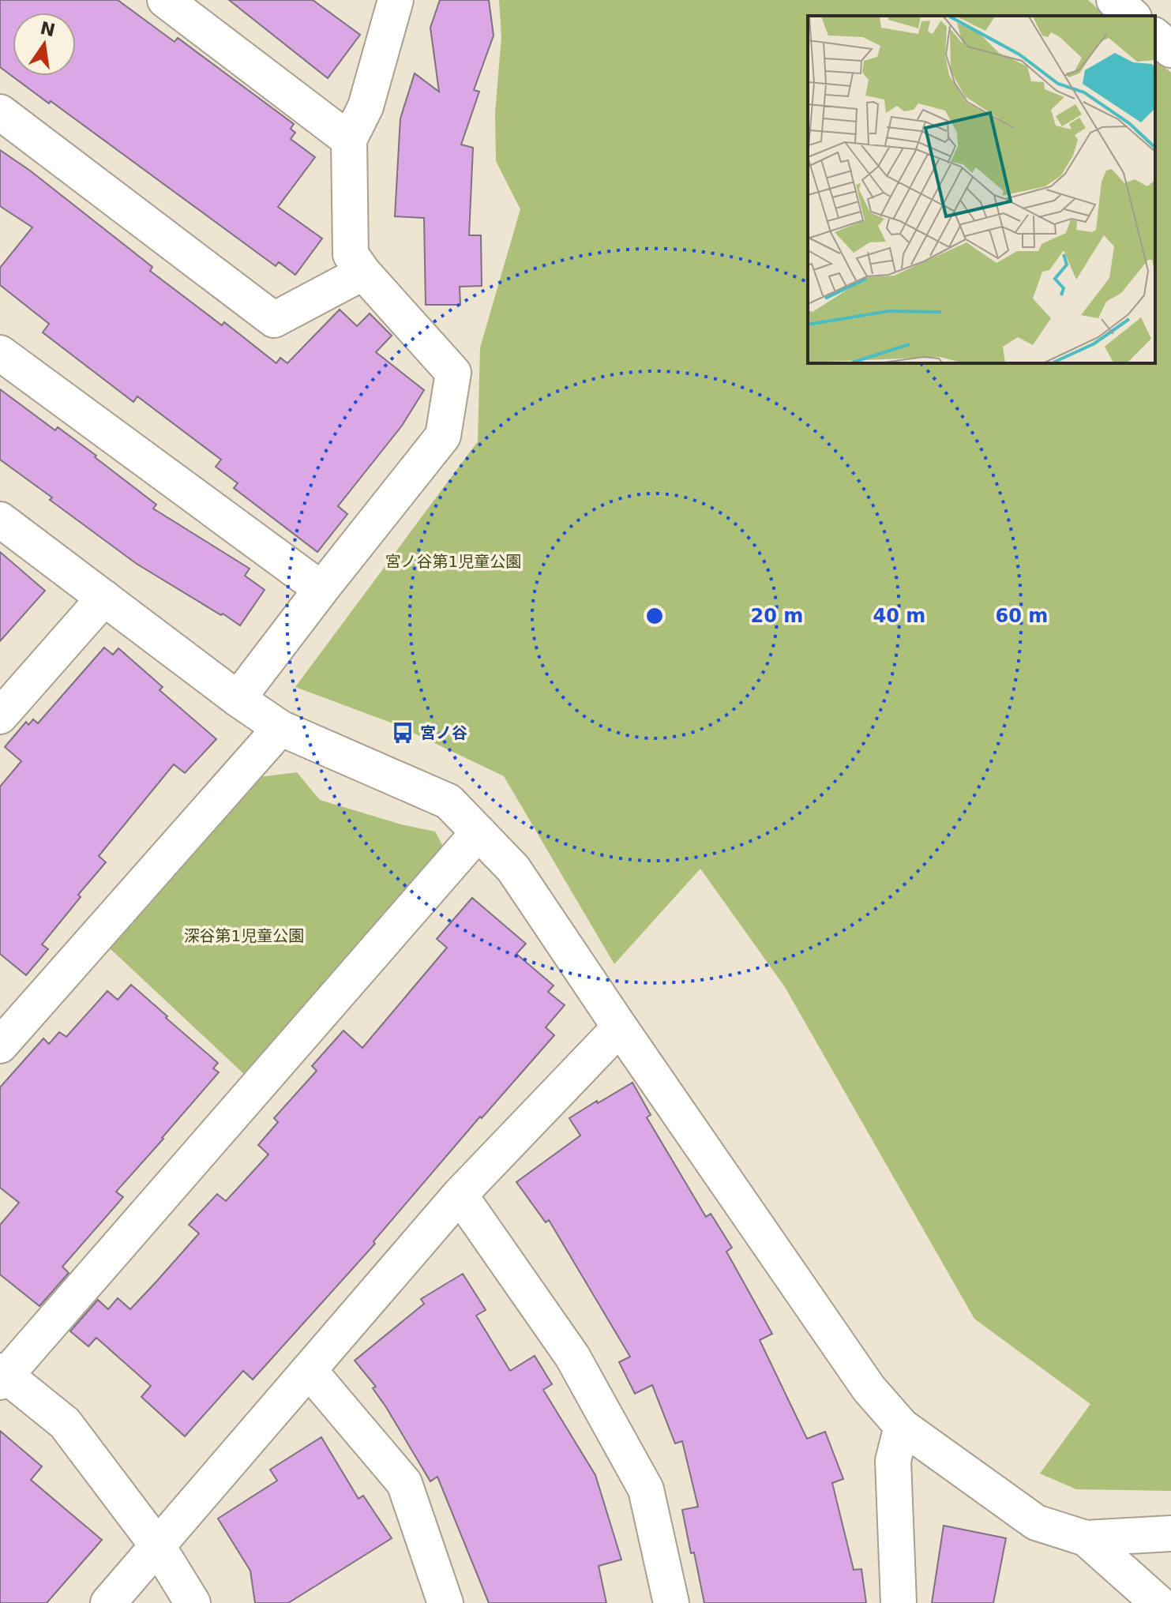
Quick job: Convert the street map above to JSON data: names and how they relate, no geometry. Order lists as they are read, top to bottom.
{
  "parks": ["宮ノ谷第1児童公園", "深谷第1児童公園"],
  "places": {
    "bus stop": ["宮ノ谷"]
  },
  "north": "top",
  "rings": ["20 m", "40 m", "60 m"]
}
